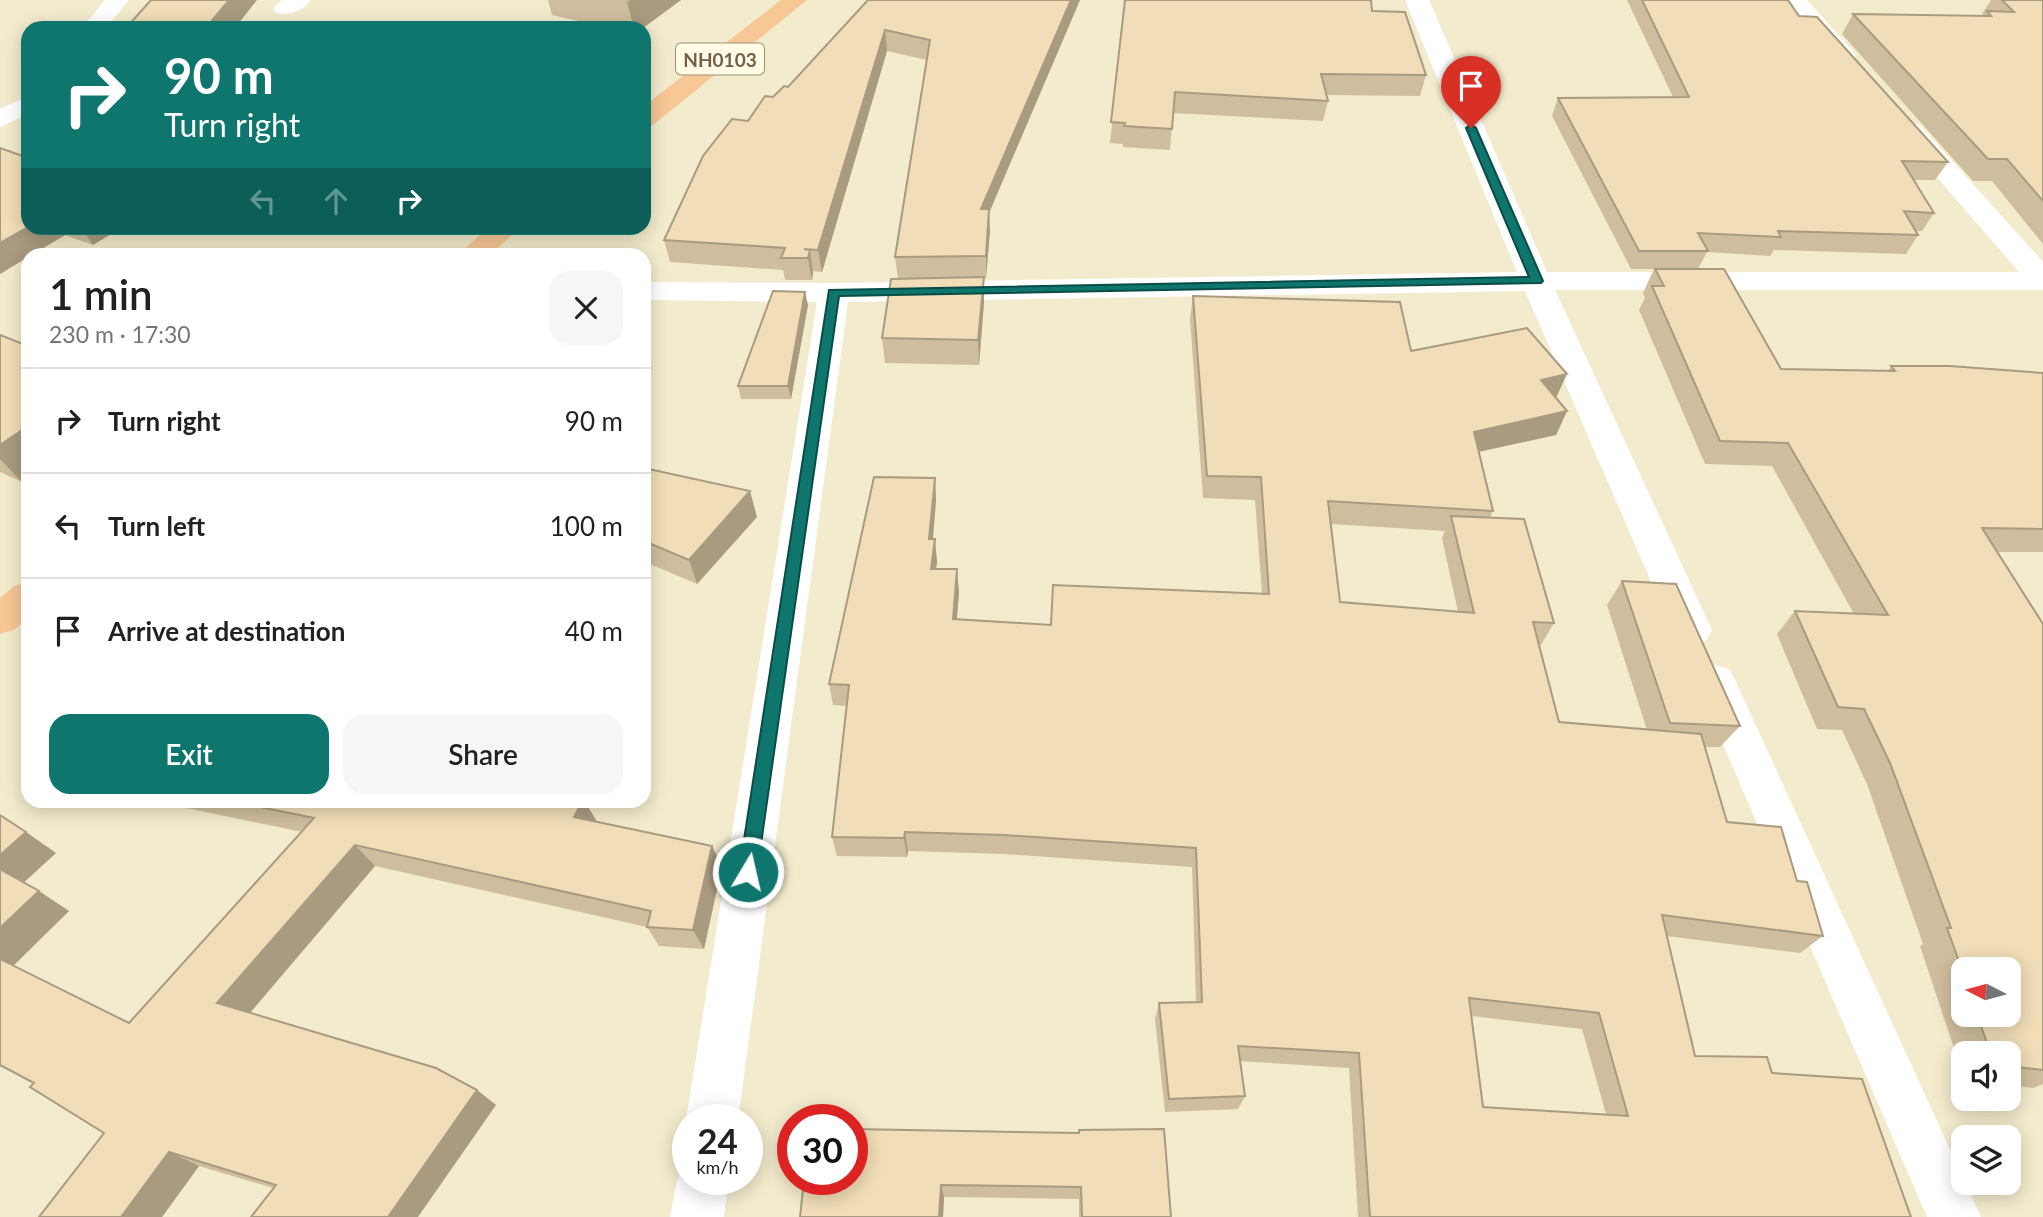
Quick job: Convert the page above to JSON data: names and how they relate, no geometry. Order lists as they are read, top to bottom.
{
  "streets": {
    "highway": ["NH0103"]
  },
  "north": "left",
  "page": {
    "turn": ["90 m", "Turn right"],
    "heading": ["1 min", "230 m · 17:30"],
    "list": [
      {
        "name": "Turn right",
        "value": "90 m"
      },
      {
        "name": "Turn left",
        "value": "100 m"
      },
      {
        "name": "Arrive at destination",
        "value": "40 m"
      }
    ],
    "buttons": ["Exit", "Share"],
    "speed": "24 km/h",
    "limit": "30"
  }
}
